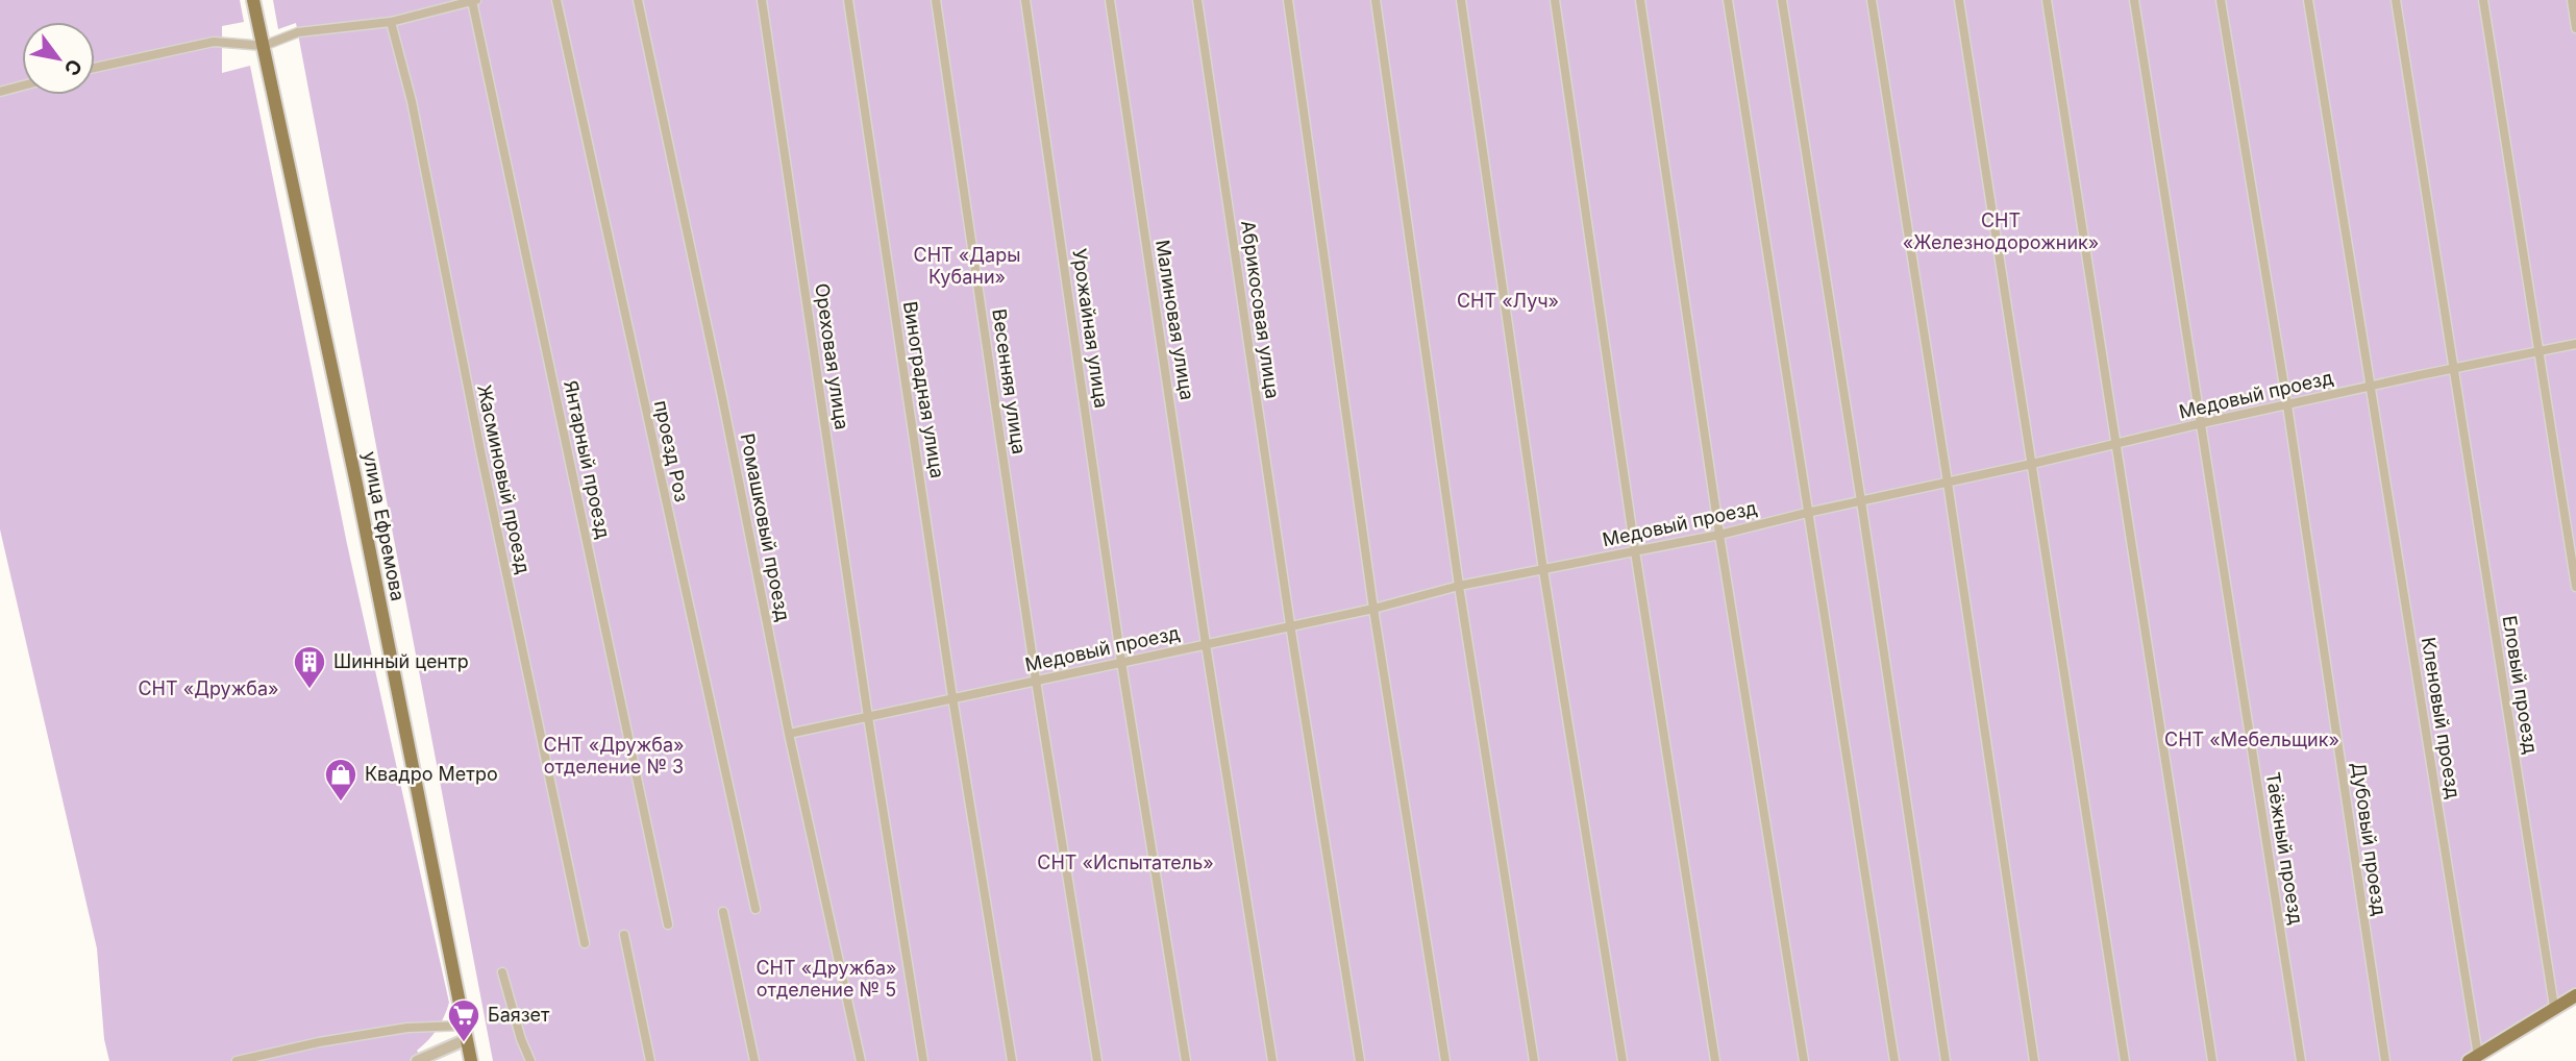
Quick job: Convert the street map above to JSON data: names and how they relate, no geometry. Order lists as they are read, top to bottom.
{
  "streets": {
    "main road": ["улица Ефремова"],
    "street": [
      "Абрикосовая улица",
      "Малиновая улица",
      "Урожайная улица",
      "Ореховая улица",
      "Весенняя улица",
      "Виноградная улица",
      "Медовый проезд",
      "проезд Роз",
      "Янтарный проезд",
      "Жасминовый проезд",
      "Ромашковый проезд",
      "Еловый проезд",
      "Кленовый проезд",
      "Дубовый проезд",
      "Таёжный проезд"
    ]
  },
  "crossings": [
    ["Абрикосовая улица", "Медовый проезд"],
    ["Малиновая улица", "Медовый проезд"],
    ["Урожайная улица", "Медовый проезд"],
    ["Ореховая улица", "Медовый проезд"],
    ["Весенняя улица", "Медовый проезд"],
    ["Виноградная улица", "Медовый проезд"],
    ["Медовый проезд", "Ромашковый проезд"],
    ["Медовый проезд", "Еловый проезд"],
    ["Медовый проезд", "Кленовый проезд"],
    ["Медовый проезд", "Дубовый проезд"],
    ["Медовый проезд", "Таёжный проезд"]
  ],
  "parks": [
    "СНТ «Железнодорожник»",
    "СНТ «Дары Кубани»",
    "СНТ «Луч»",
    "СНТ «Дружба»",
    "СНТ «Мебельщик»",
    "СНТ «Дружба» отделение № 3",
    "СНТ «Испытатель»",
    "СНТ «Дружба» отделение № 5"
  ],
  "places": {
    "building": ["Шинный центр"],
    "shop": ["Квадро Метро"],
    "supermarket": ["Баязет"]
  },
  "north": "bottom right"
}
